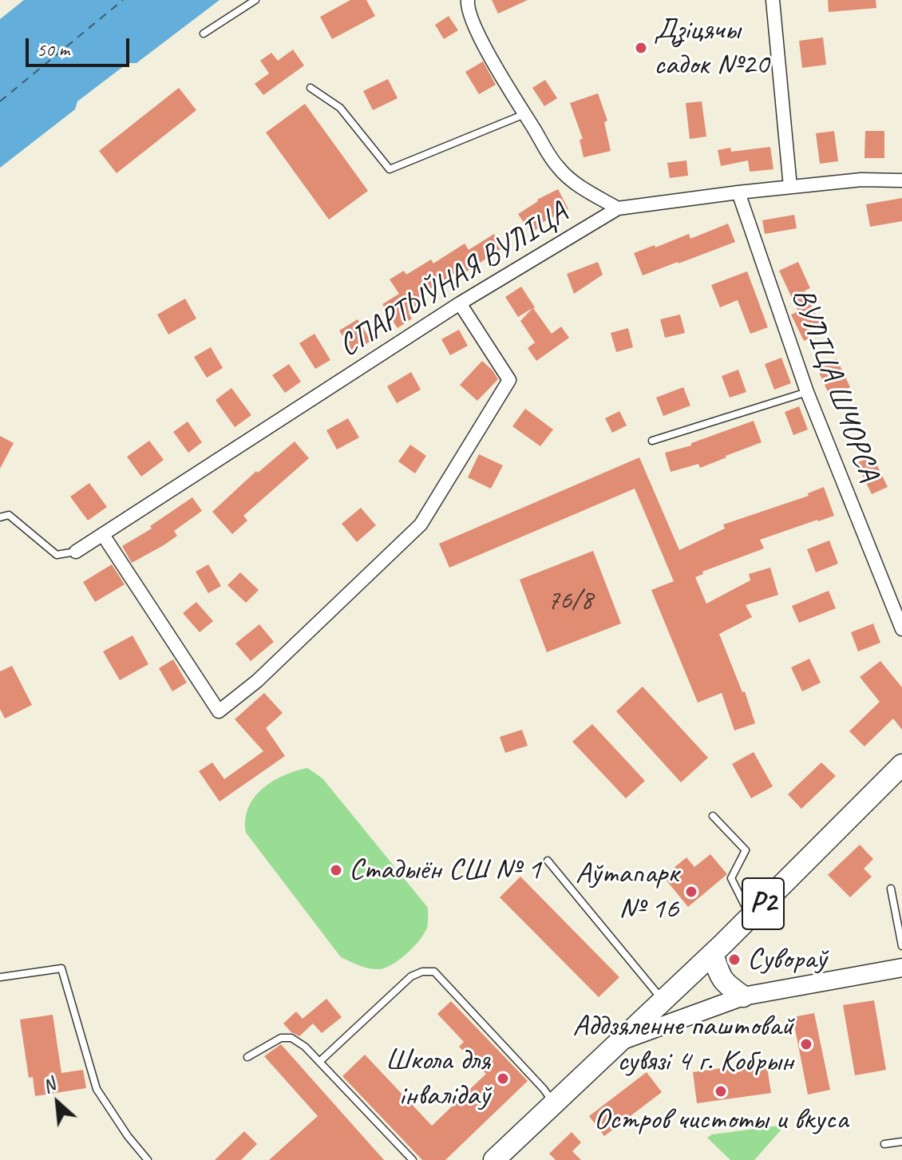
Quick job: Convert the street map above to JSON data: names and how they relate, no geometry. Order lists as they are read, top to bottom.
{
  "streets": {
    "main road": ["Р2"],
    "street": ["СПАРТЫЎНАЯ ВУЛІЦА", "ВУЛІЦА ШЧОРСА"]
  },
  "crossings": [
    ["СПАРТЫЎНАЯ ВУЛІЦА", "ВУЛІЦА ШЧОРСА"]
  ],
  "places": [
    "Дзіцячы садок №20",
    "Стадыён СШ № 1",
    "Аўтапарк № 16",
    "Сувораў",
    "Аддзяленне паштовай сувязі 4 г. Кобрын",
    "Школа для інвалідаў",
    "Остров чистоты и вкуса"
  ],
  "house_numbers": ["76/8"],
  "scale_bar": "50 m",
  "north": "top left"
}
